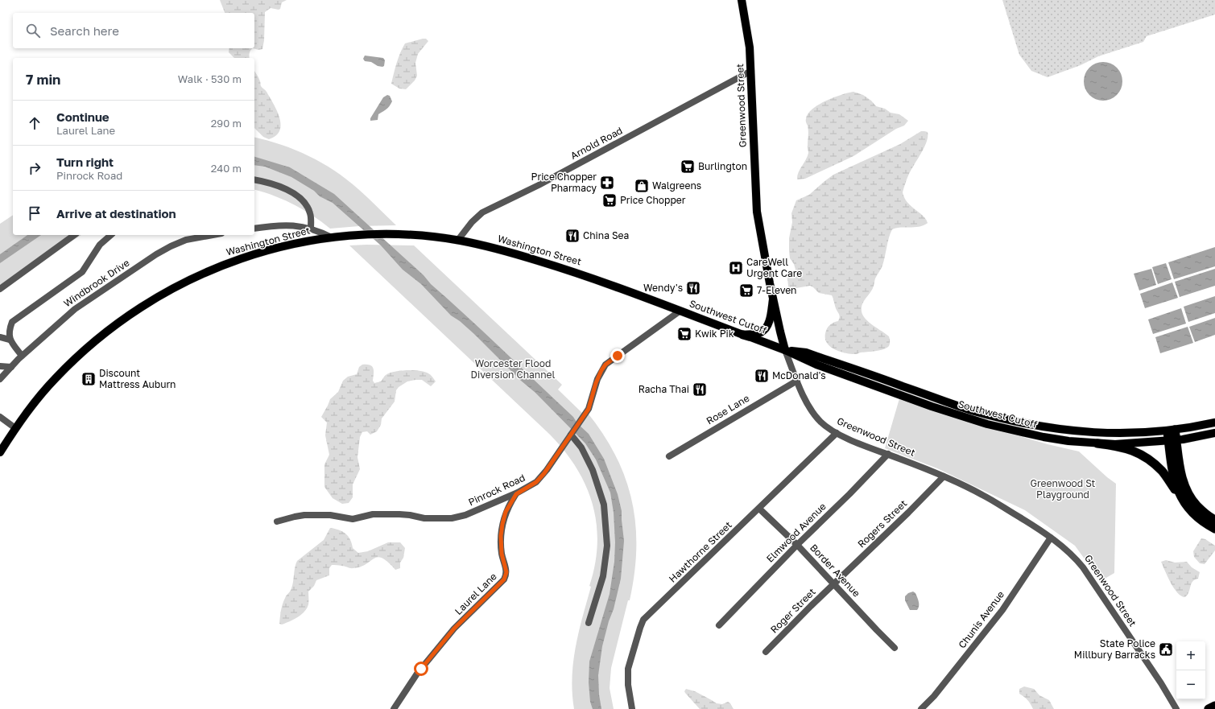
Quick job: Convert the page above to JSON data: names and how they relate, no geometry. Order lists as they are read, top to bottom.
{
  "streets": {
    "main road": ["Greenwood Street", "Washington Street", "Southwest Cutoff"],
    "street": [
      "Arnold Road",
      "Windbrook Drive",
      "Rose Lane",
      "Pinrock Road",
      "Rogers Street",
      "Elmwood Avenue",
      "Hawthorne Street",
      "Border Avenue",
      "Laurel Lane",
      "Roger Street",
      "Chunis Avenue"
    ]
  },
  "crossings": [
    ["Greenwood Street", "Arnold Road"],
    ["Greenwood Street", "Southwest Cutoff"],
    ["Greenwood Street", "Rose Lane"],
    ["Greenwood Street", "Rogers Street"],
    ["Greenwood Street", "Elmwood Avenue"],
    ["Greenwood Street", "Hawthorne Street"],
    ["Greenwood Street", "Chunis Avenue"],
    ["Arnold Road", "Washington Street"],
    ["Washington Street", "Southwest Cutoff"],
    ["Southwest Cutoff", "Pinrock Road"],
    ["Pinrock Road", "Laurel Lane"],
    ["Rogers Street", "Border Avenue"],
    ["Rogers Street", "Roger Street"],
    ["Elmwood Avenue", "Border Avenue"],
    ["Hawthorne Street", "Border Avenue"],
    ["Border Avenue", "Roger Street"]
  ],
  "parks": ["Worcester Flood Diversion Channel", "Greenwood St Playground"],
  "places": {
    "supermarket": [
      "Burlington",
      "Price Chopper",
      "7-Eleven",
      "Kwik Pik"
    ],
    "pharmacy": ["Price Chopper Pharmacy"],
    "shop": ["Walgreens"],
    "restaurant": [
      "China Sea",
      "Wendy's",
      "McDonald's",
      "Racha Thai"
    ],
    "hospital": ["CareWell Urgent Care"],
    "building": ["Discount Mattress Auburn"],
    "public building": ["State Police Millbury Barracks"]
  },
  "page": {
    "search": "Search here",
    "heading": ["7 min", "Walk · 530 m"],
    "list": [
      ["Continue", "Laurel Lane", "290 m"],
      ["Turn right", "Pinrock Road", "240 m"],
      "Arrive at destination"
    ],
    "map_buttons": ["+", "−"]
  }
}
